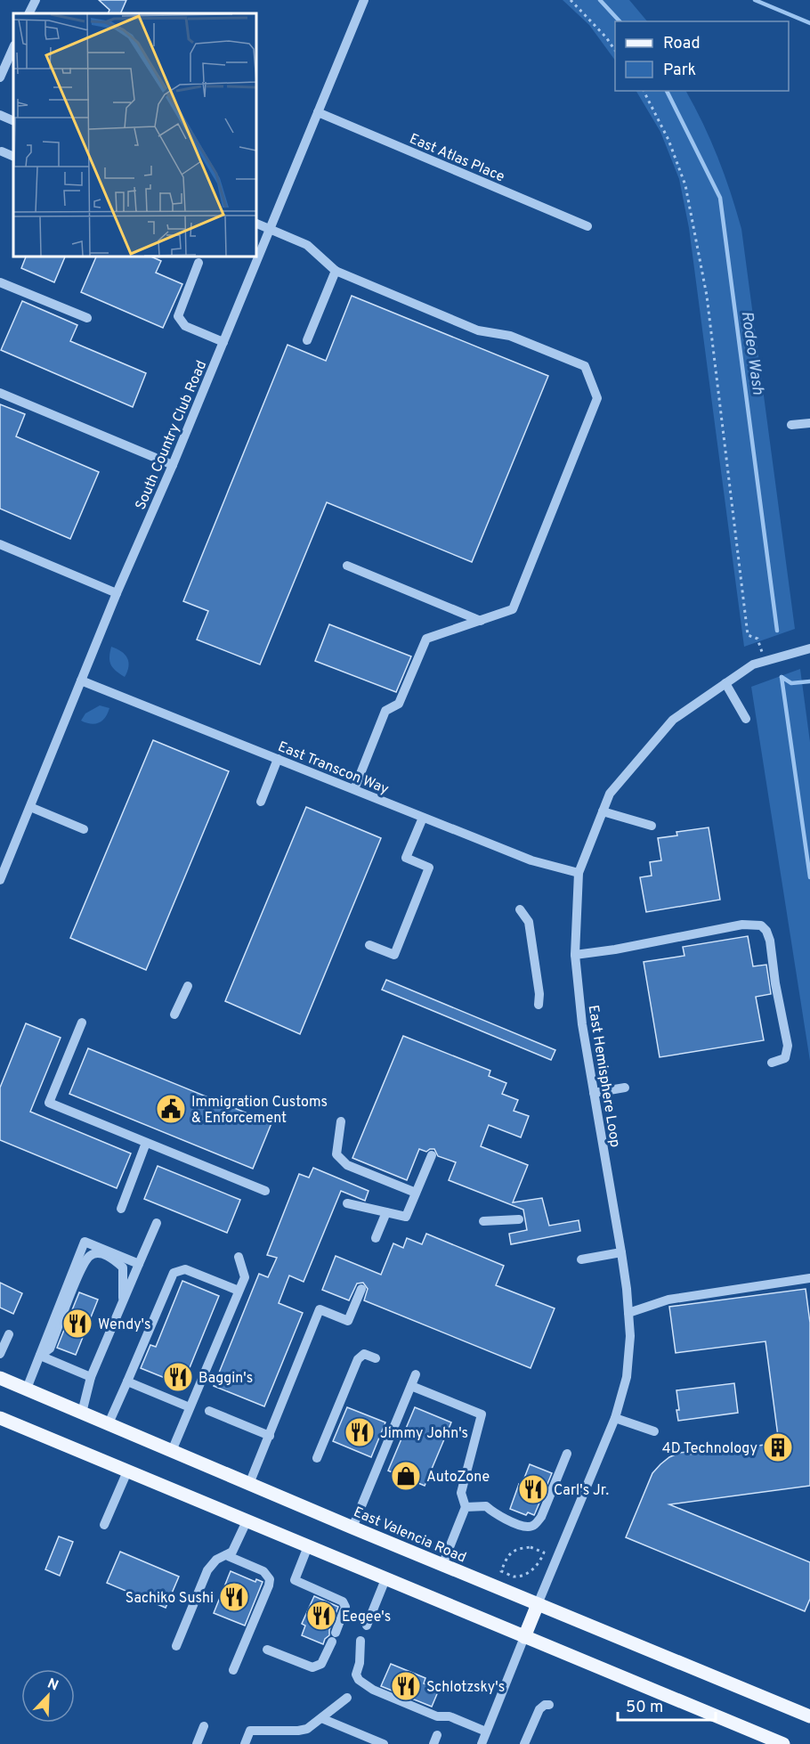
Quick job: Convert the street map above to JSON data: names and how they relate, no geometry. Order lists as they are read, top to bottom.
{
  "streets": {
    "main road": ["East Valencia Road"],
    "street": [
      "East Atlas Place",
      "South Country Club Road",
      "East Transcon Way",
      "East Hemisphere Loop"
    ]
  },
  "crossings": [
    ["East Atlas Place", "South Country Club Road"],
    ["South Country Club Road", "East Transcon Way"],
    ["East Transcon Way", "East Hemisphere Loop"],
    ["East Hemisphere Loop", "East Valencia Road"]
  ],
  "water": ["Rodeo Wash"],
  "places": {
    "public building": ["Immigration Customs & Enforcement"],
    "restaurant": [
      "Wendy's",
      "Baggin's",
      "Jimmy John's",
      "Carl's Jr.",
      "Sachiko Sushi",
      "Eegee's",
      "Schlotzsky's"
    ],
    "building": ["4D Technology"],
    "shop": ["AutoZone"]
  },
  "legend": ["Road", "Park"],
  "scale_bar": "50 m",
  "north": "top right"
}
